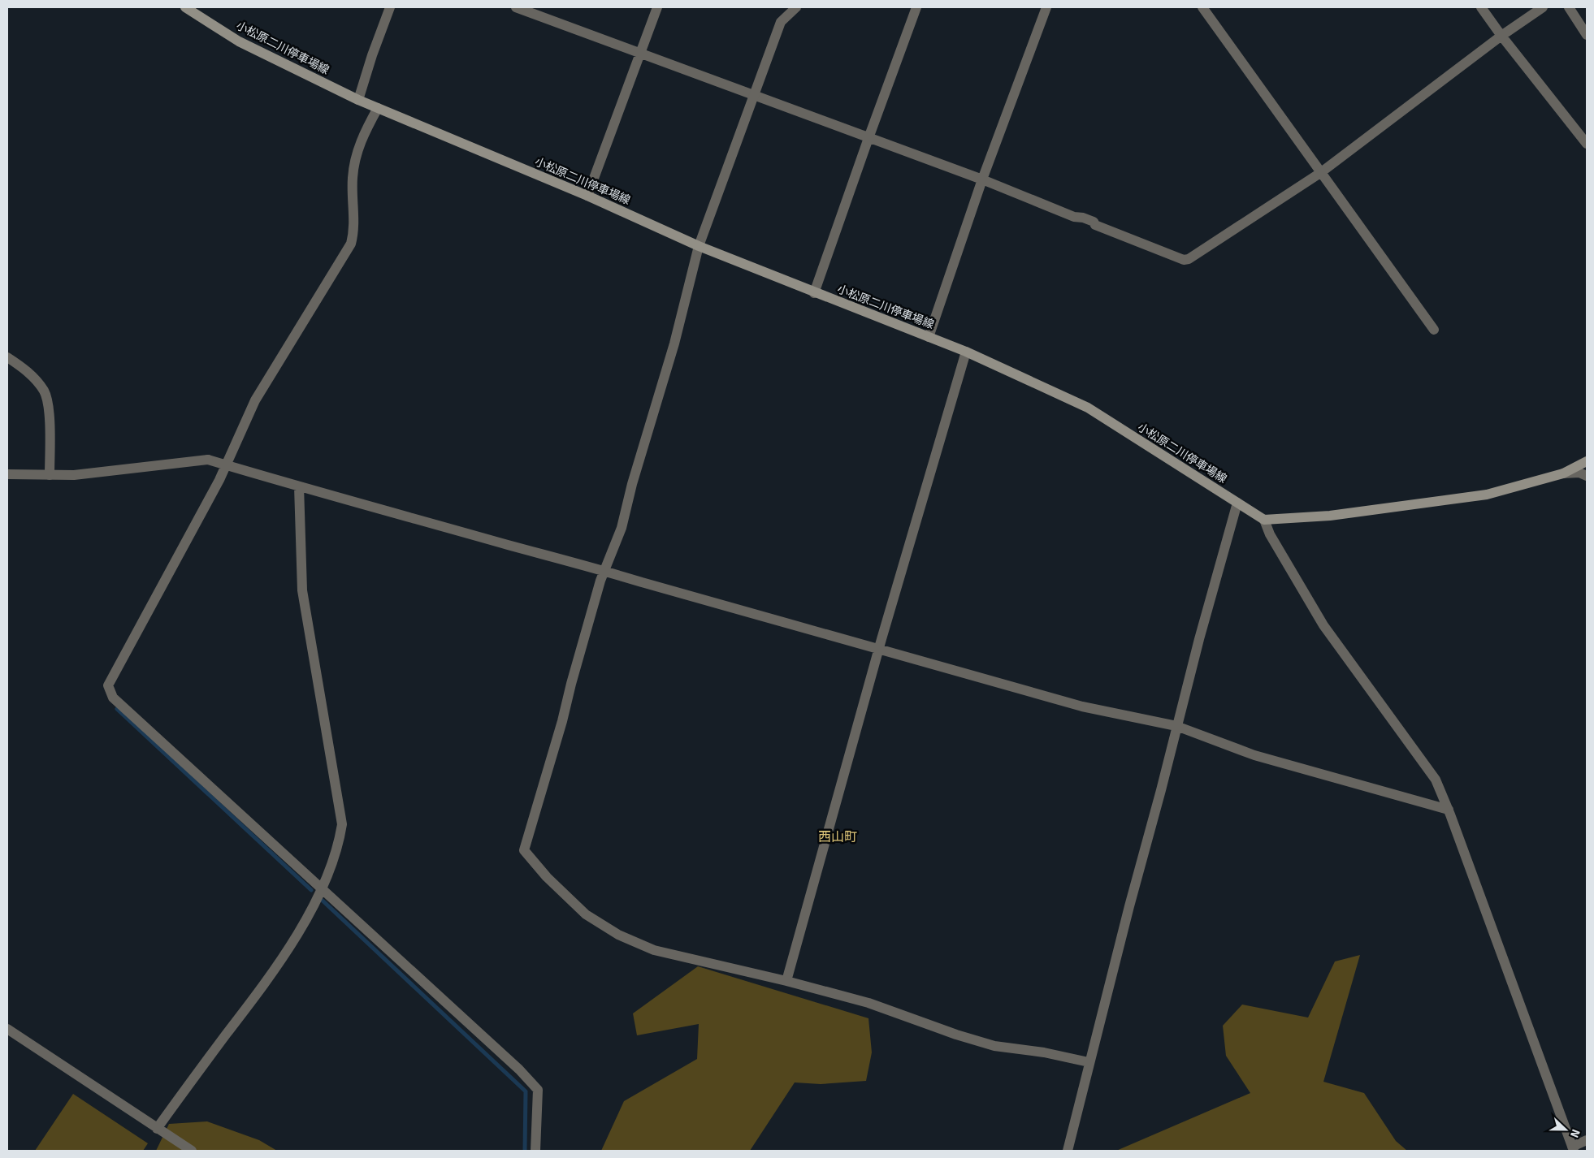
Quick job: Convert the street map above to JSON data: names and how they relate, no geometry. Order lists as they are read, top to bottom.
{
  "streets": {
    "main road": ["小松原二川停車場線"]
  },
  "districts": ["西山町"],
  "north": "right"
}
